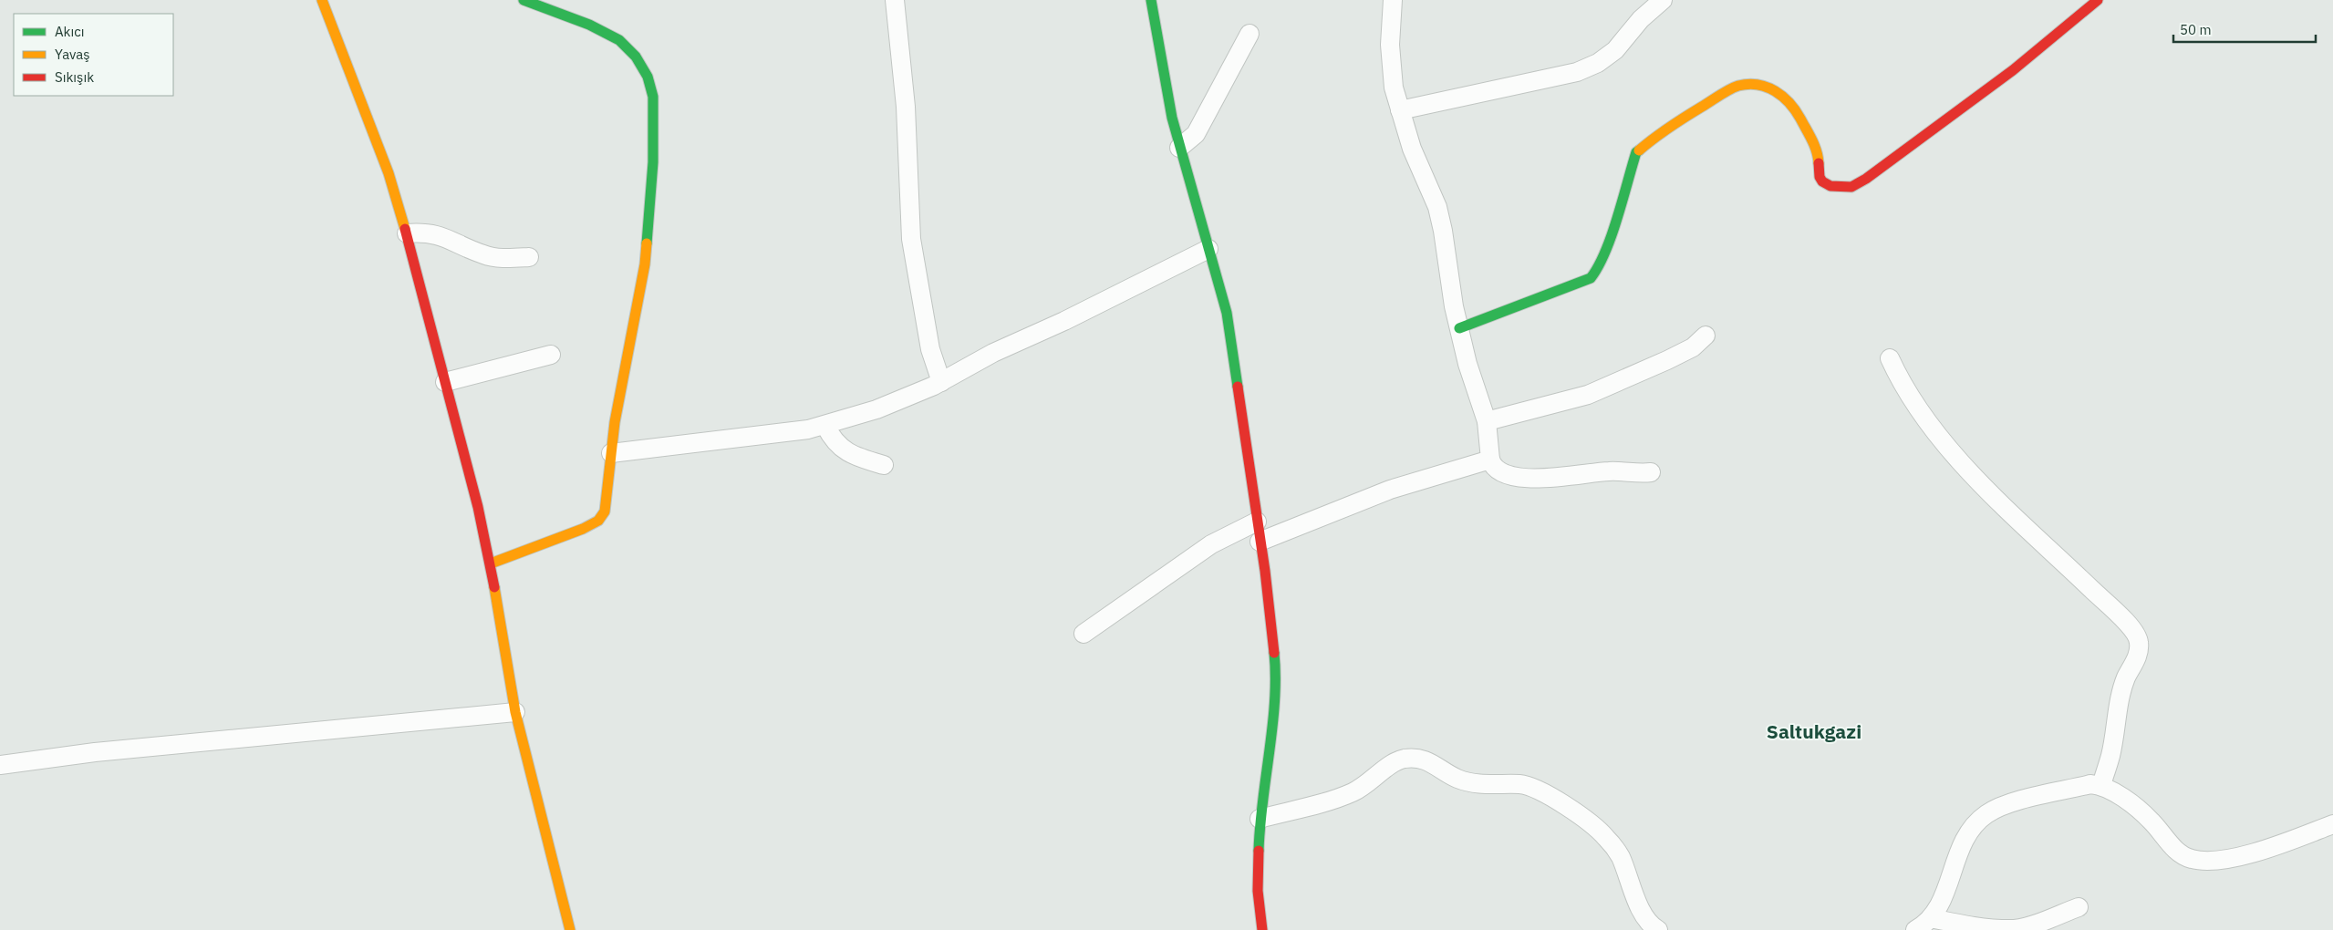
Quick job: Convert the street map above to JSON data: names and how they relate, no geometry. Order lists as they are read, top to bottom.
{
  "districts": ["Saltukgazi"],
  "legend": ["Akıcı", "Yavaş", "Sıkışık"],
  "scale_bar": "50 m"
}
